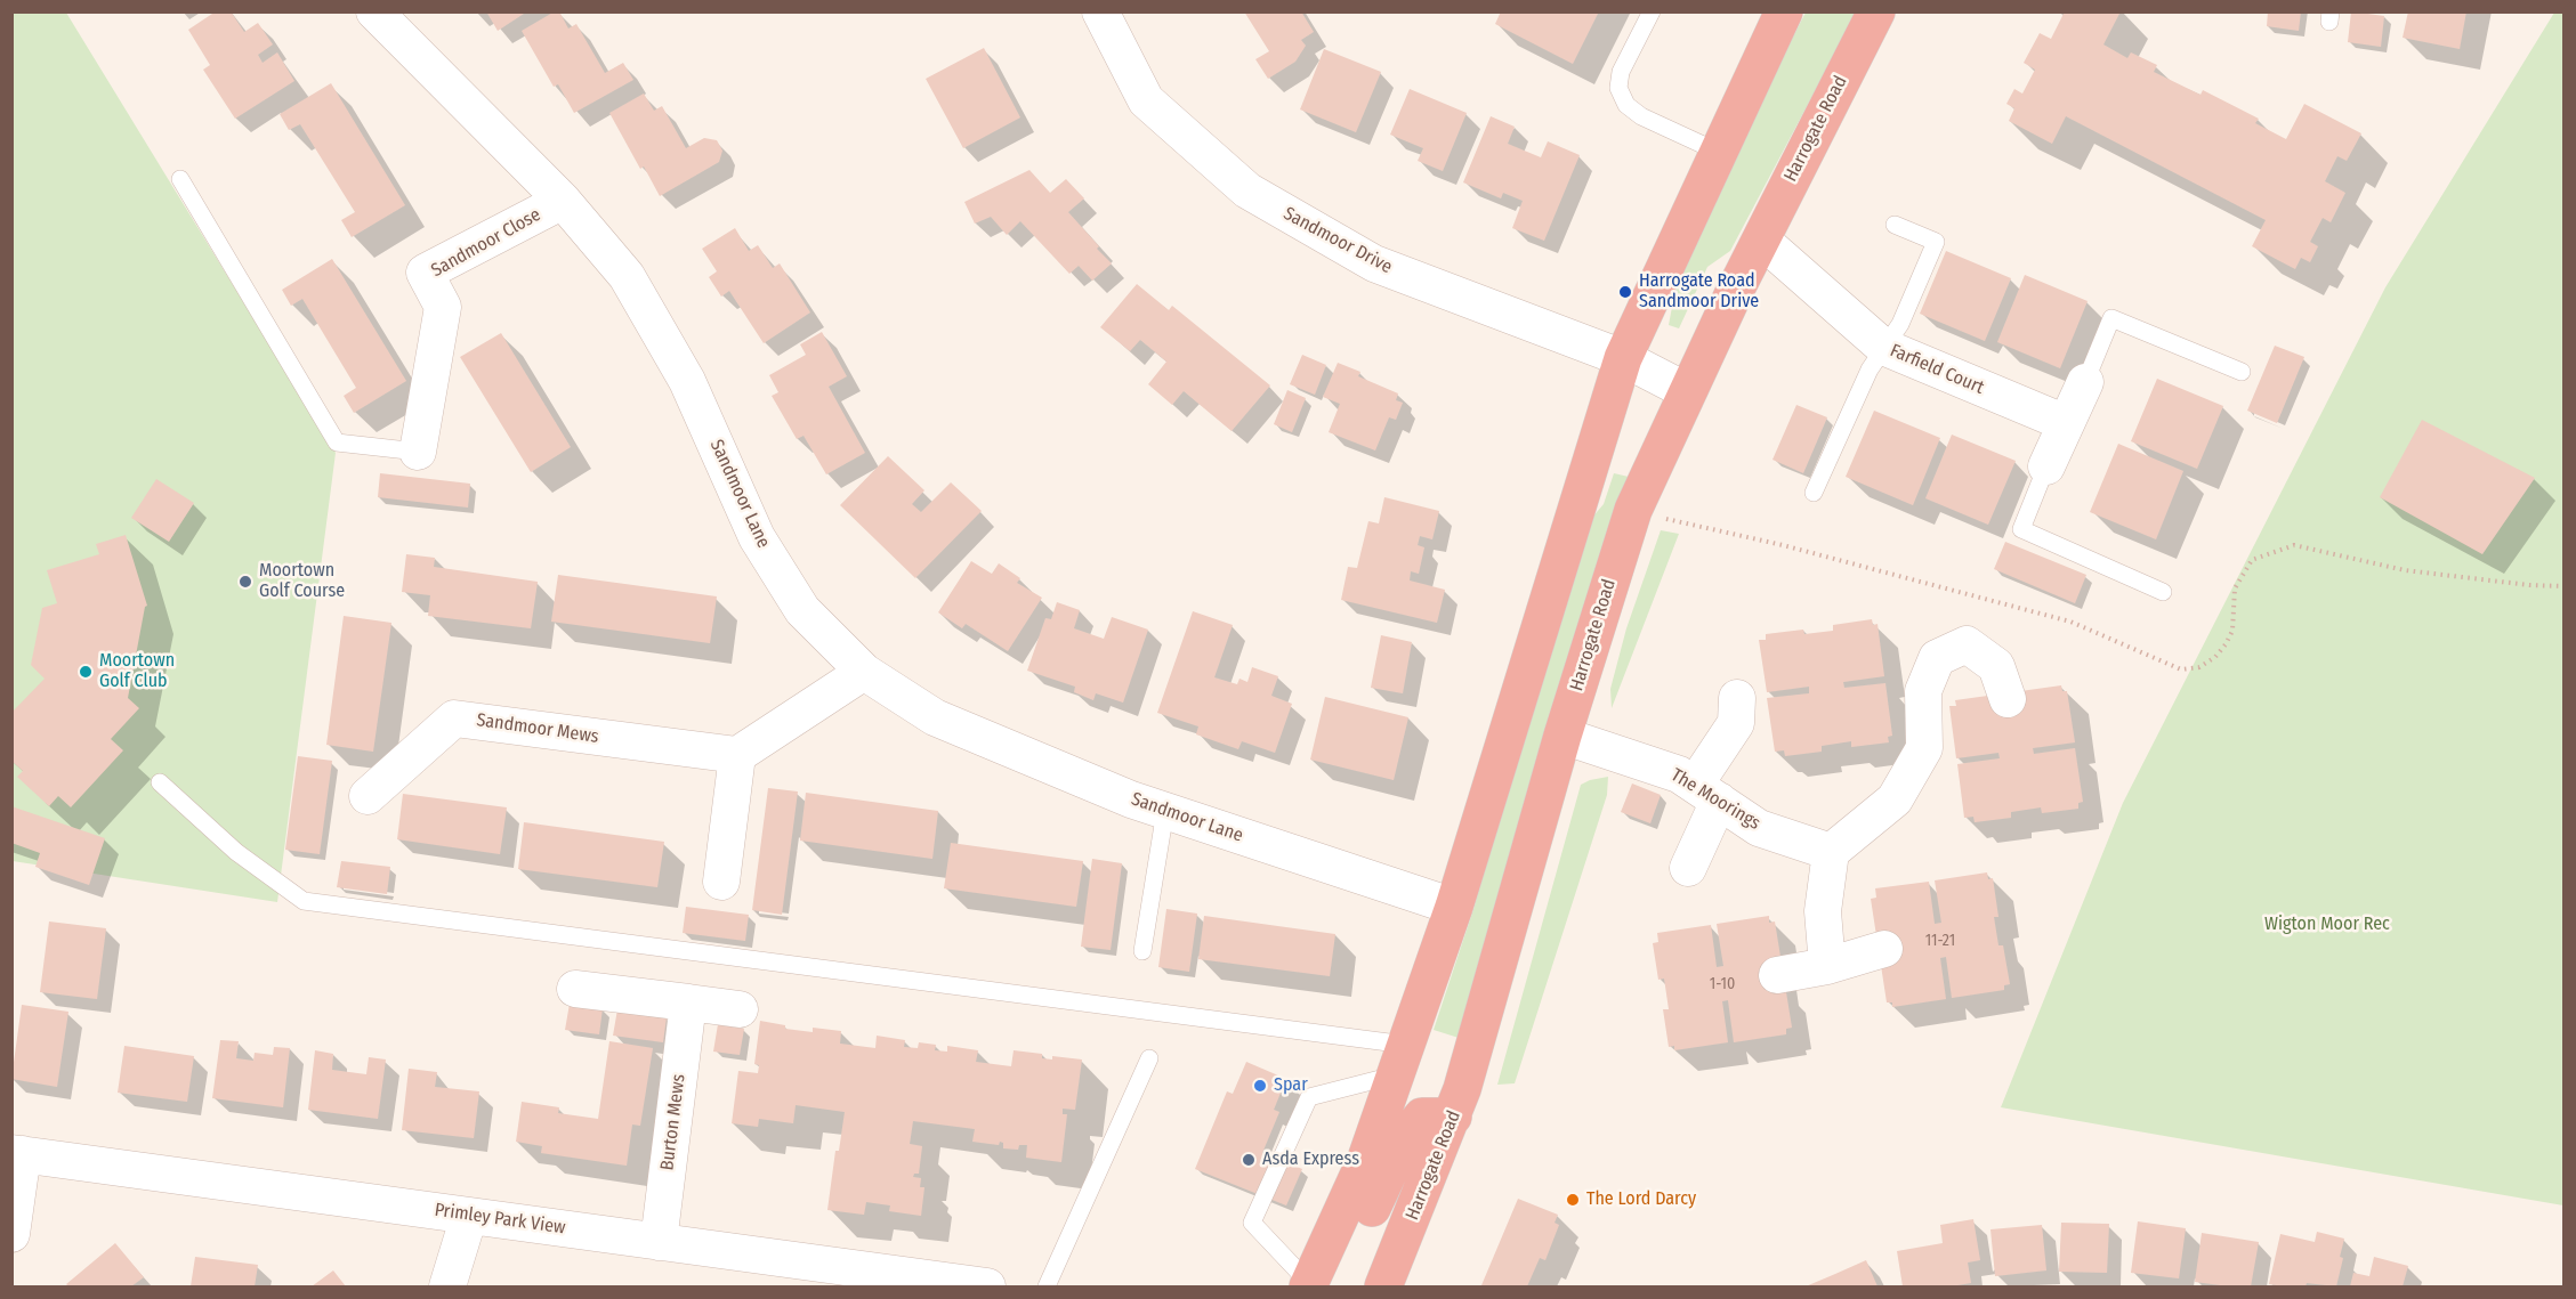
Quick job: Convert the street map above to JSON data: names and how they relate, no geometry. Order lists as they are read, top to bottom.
{
  "streets": {
    "highway": ["Harrogate Road"],
    "street": [
      "Sandmoor Drive",
      "Sandmoor Close",
      "Farfield Court",
      "Sandmoor Lane",
      "Sandmoor Mews",
      "The Moorings",
      "Burton Mews",
      "Primley Park View"
    ]
  },
  "crossings": [
    ["Harrogate Road", "Sandmoor Drive"],
    ["Harrogate Road", "Farfield Court"],
    ["Harrogate Road", "The Moorings"],
    ["Sandmoor Close", "Sandmoor Lane"],
    ["Burton Mews", "Primley Park View"]
  ],
  "parks": ["Wigton Moor Rec"],
  "places": [
    "Harrogate Road Sandmoor Drive",
    "Moortown Golf Course",
    "Moortown Golf Club",
    "Spar",
    "Asda Express",
    "The Lord Darcy"
  ],
  "house_numbers": ["11-21", "1-10"]
}
